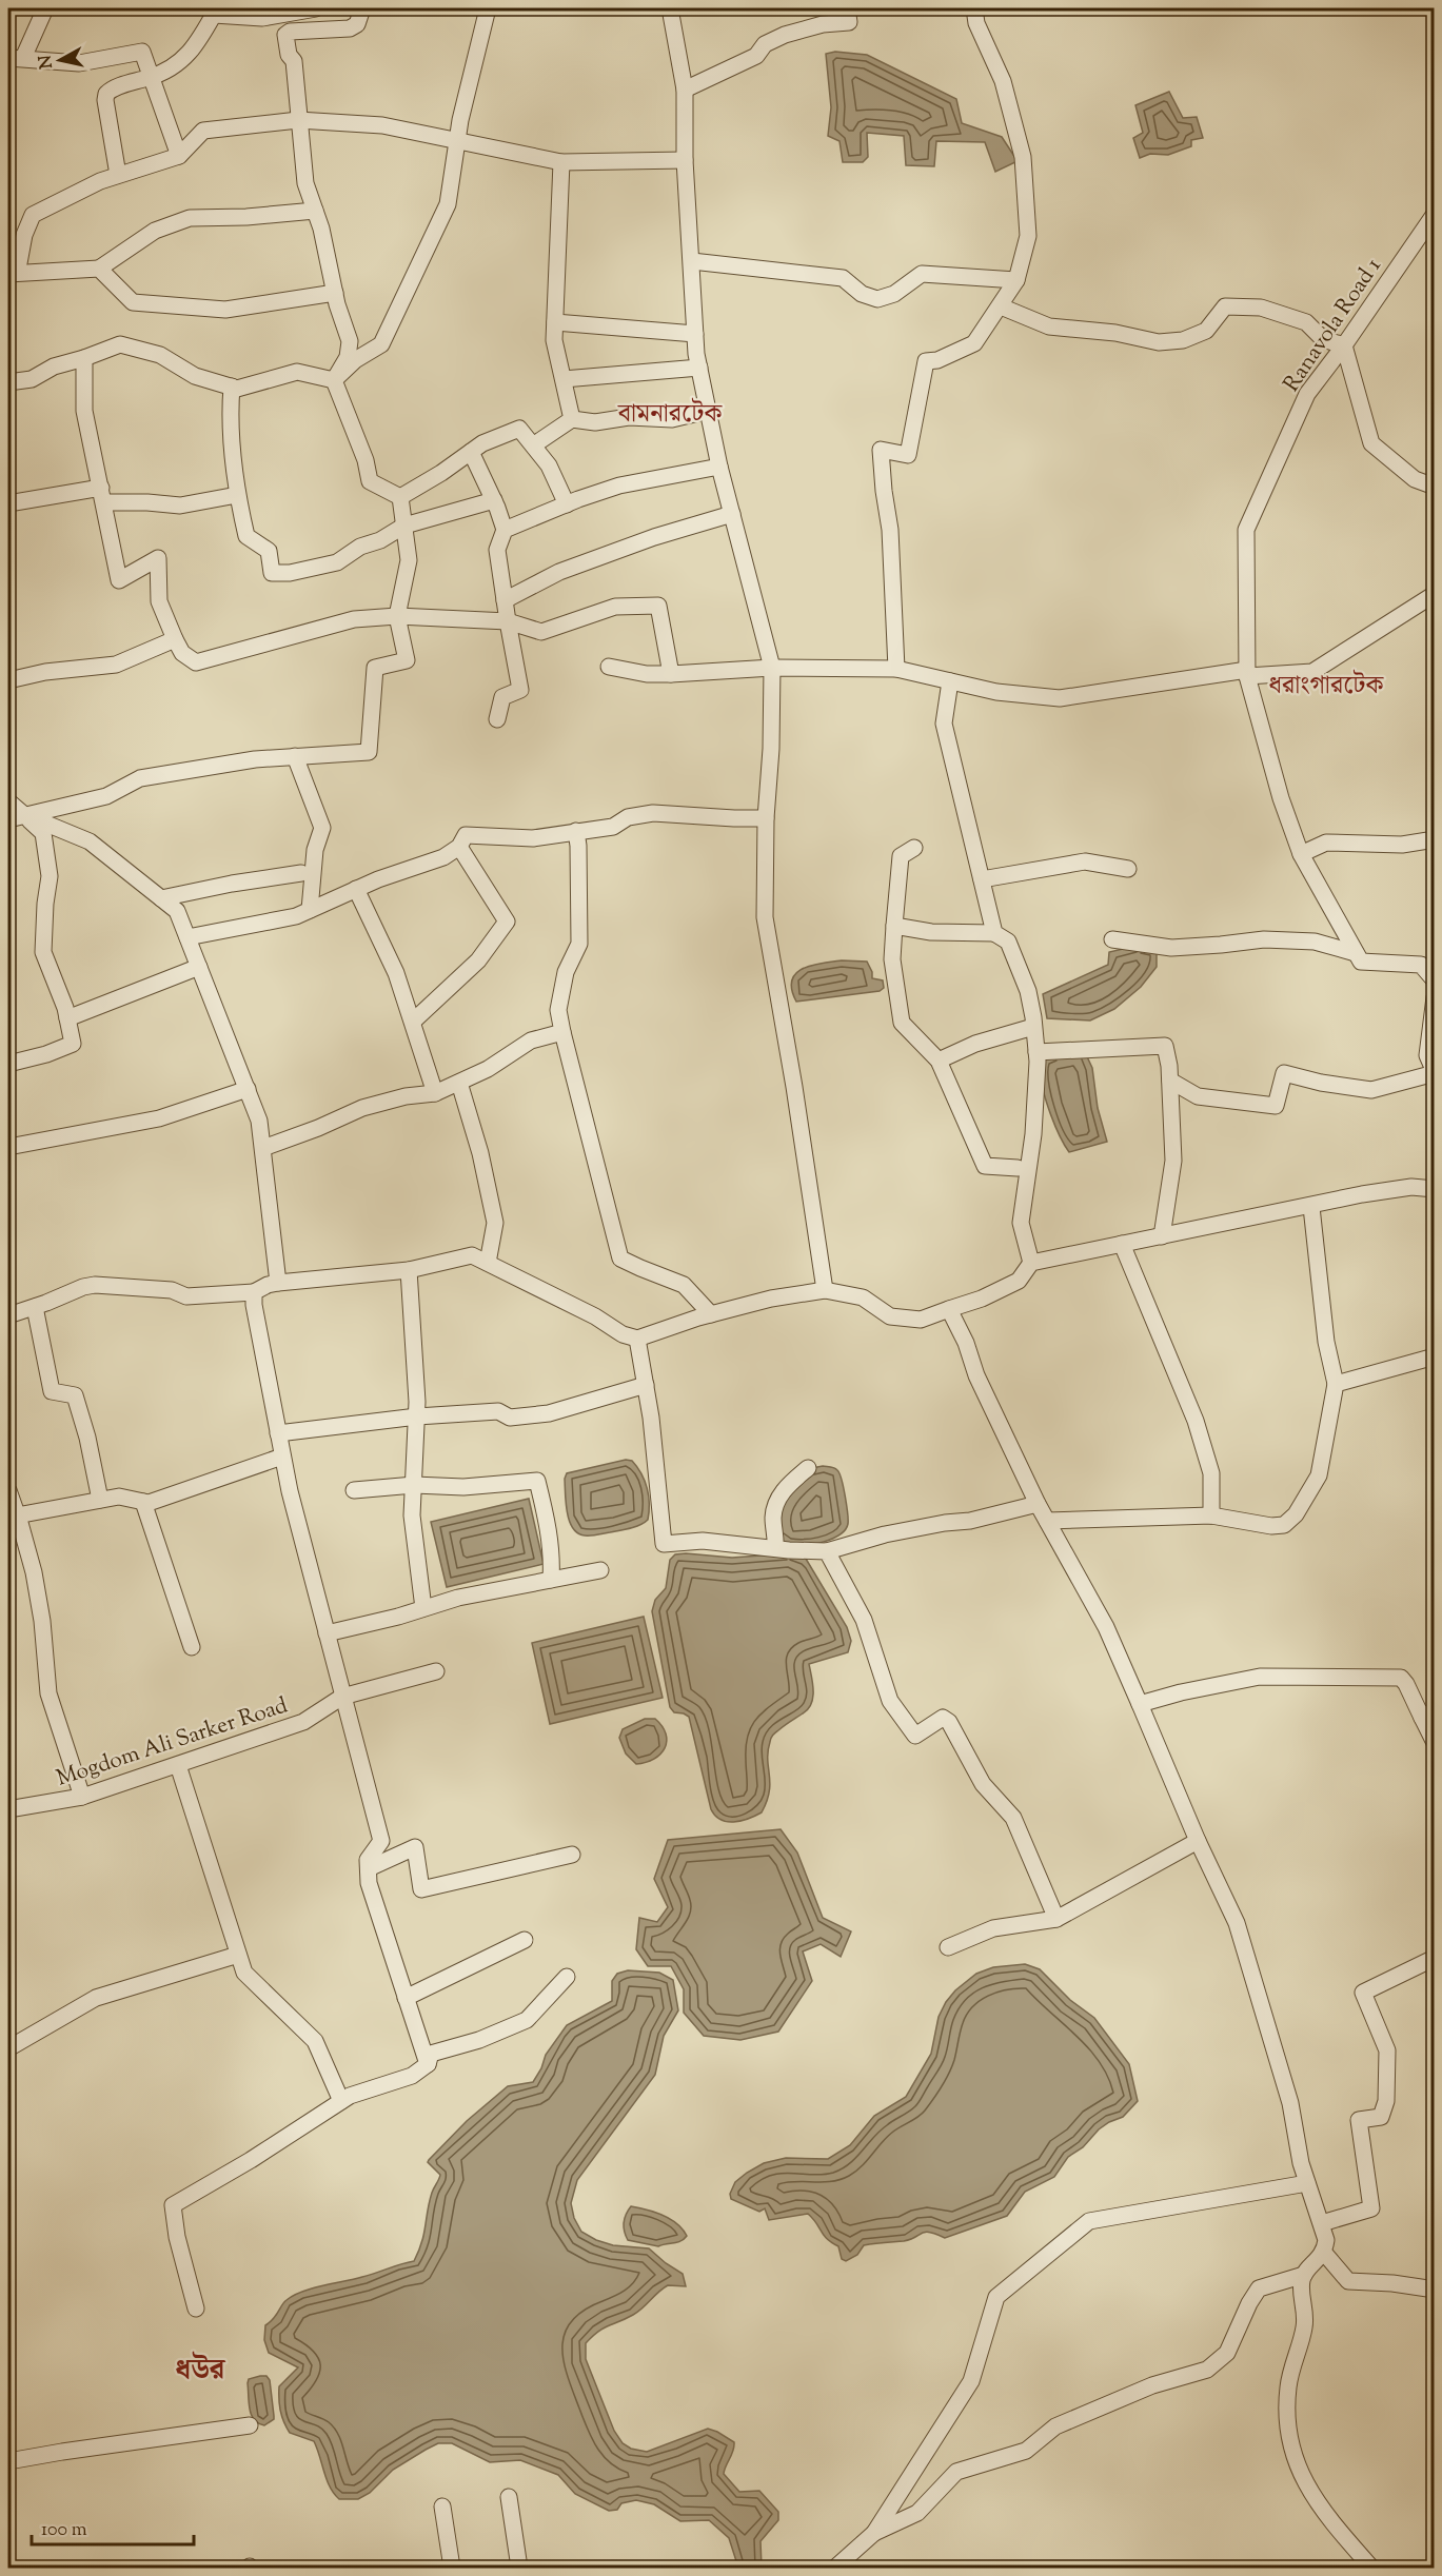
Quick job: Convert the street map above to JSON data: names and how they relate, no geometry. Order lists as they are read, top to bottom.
{
  "streets": {
    "street": ["Ranavola Road 1", "Mogdom Ali Sarker Road"]
  },
  "districts": ["বামনারটেক", "ধরাংগারটেক", "ধউর"],
  "scale_bar": "100 m",
  "north": "left"
}
